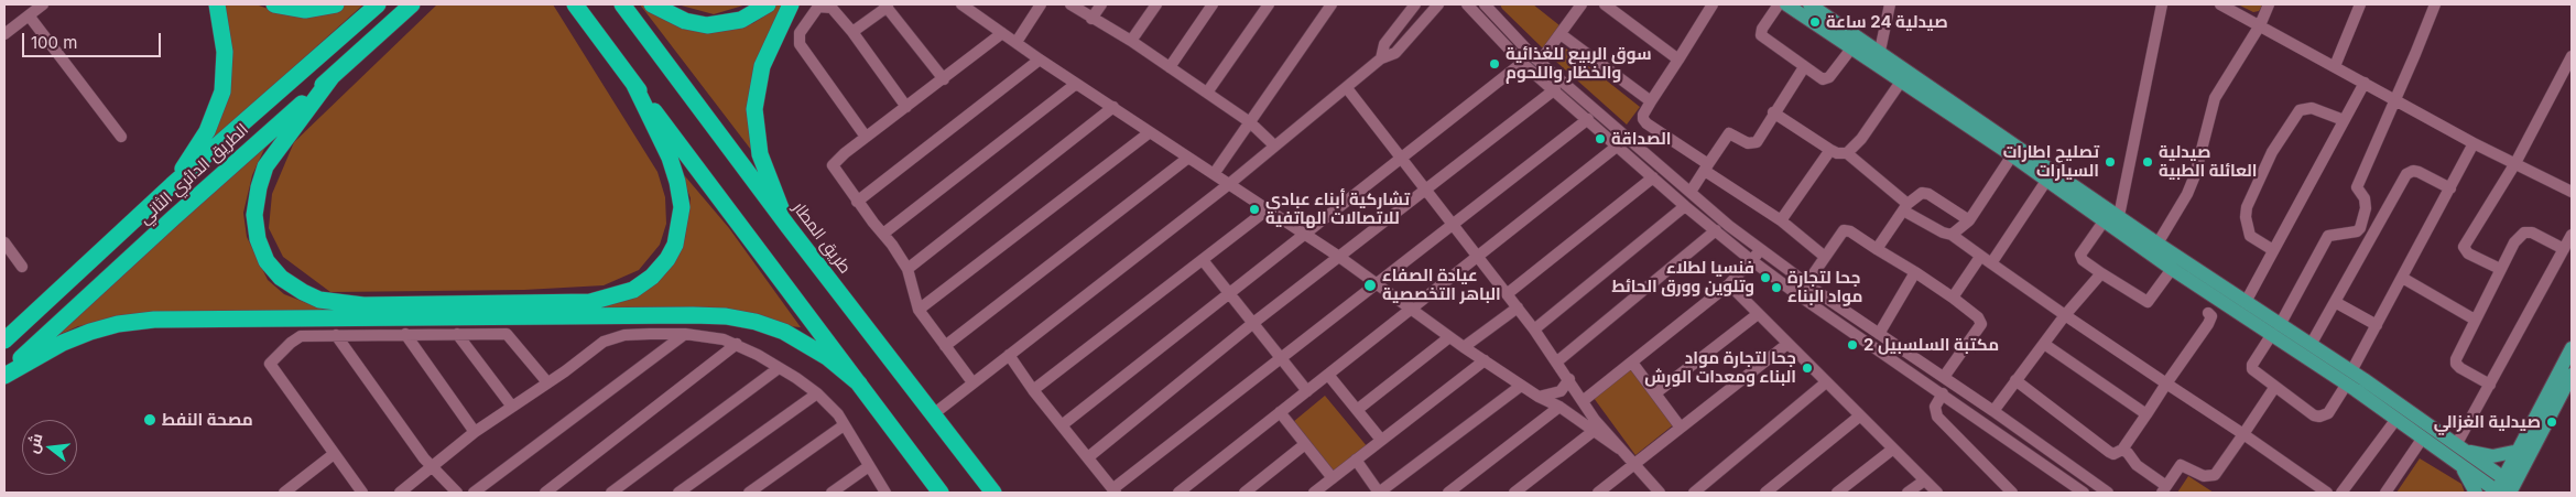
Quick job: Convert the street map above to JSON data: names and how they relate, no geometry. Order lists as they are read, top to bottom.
{
  "streets": {
    "highway": ["الطريق الدائري الثاني", "طريق المطار"]
  },
  "places": [
    "صيدلية 24 ساعة",
    "سوق الربيع للغذائية والخظار واللحوم",
    "الصداقة",
    "تصليح اطارات السيارات",
    "صيدلية العائلة الطبية",
    "تشاركية أبناء عبادي للاتصالات الهاتفية",
    "فنسيا لطلاء وتلوين وورق الحائط",
    "عيادة الصفاء الباهر التخصصية",
    "جحا لتجارة مواد البناء",
    "مكتبة السلسبيل 2",
    "جحا لتجارة مواد البناء ومعدات الورش",
    "مصحة النفط",
    "صيدلية الغزالي"
  ],
  "scale_bar": "100 m",
  "north": "left"
}
